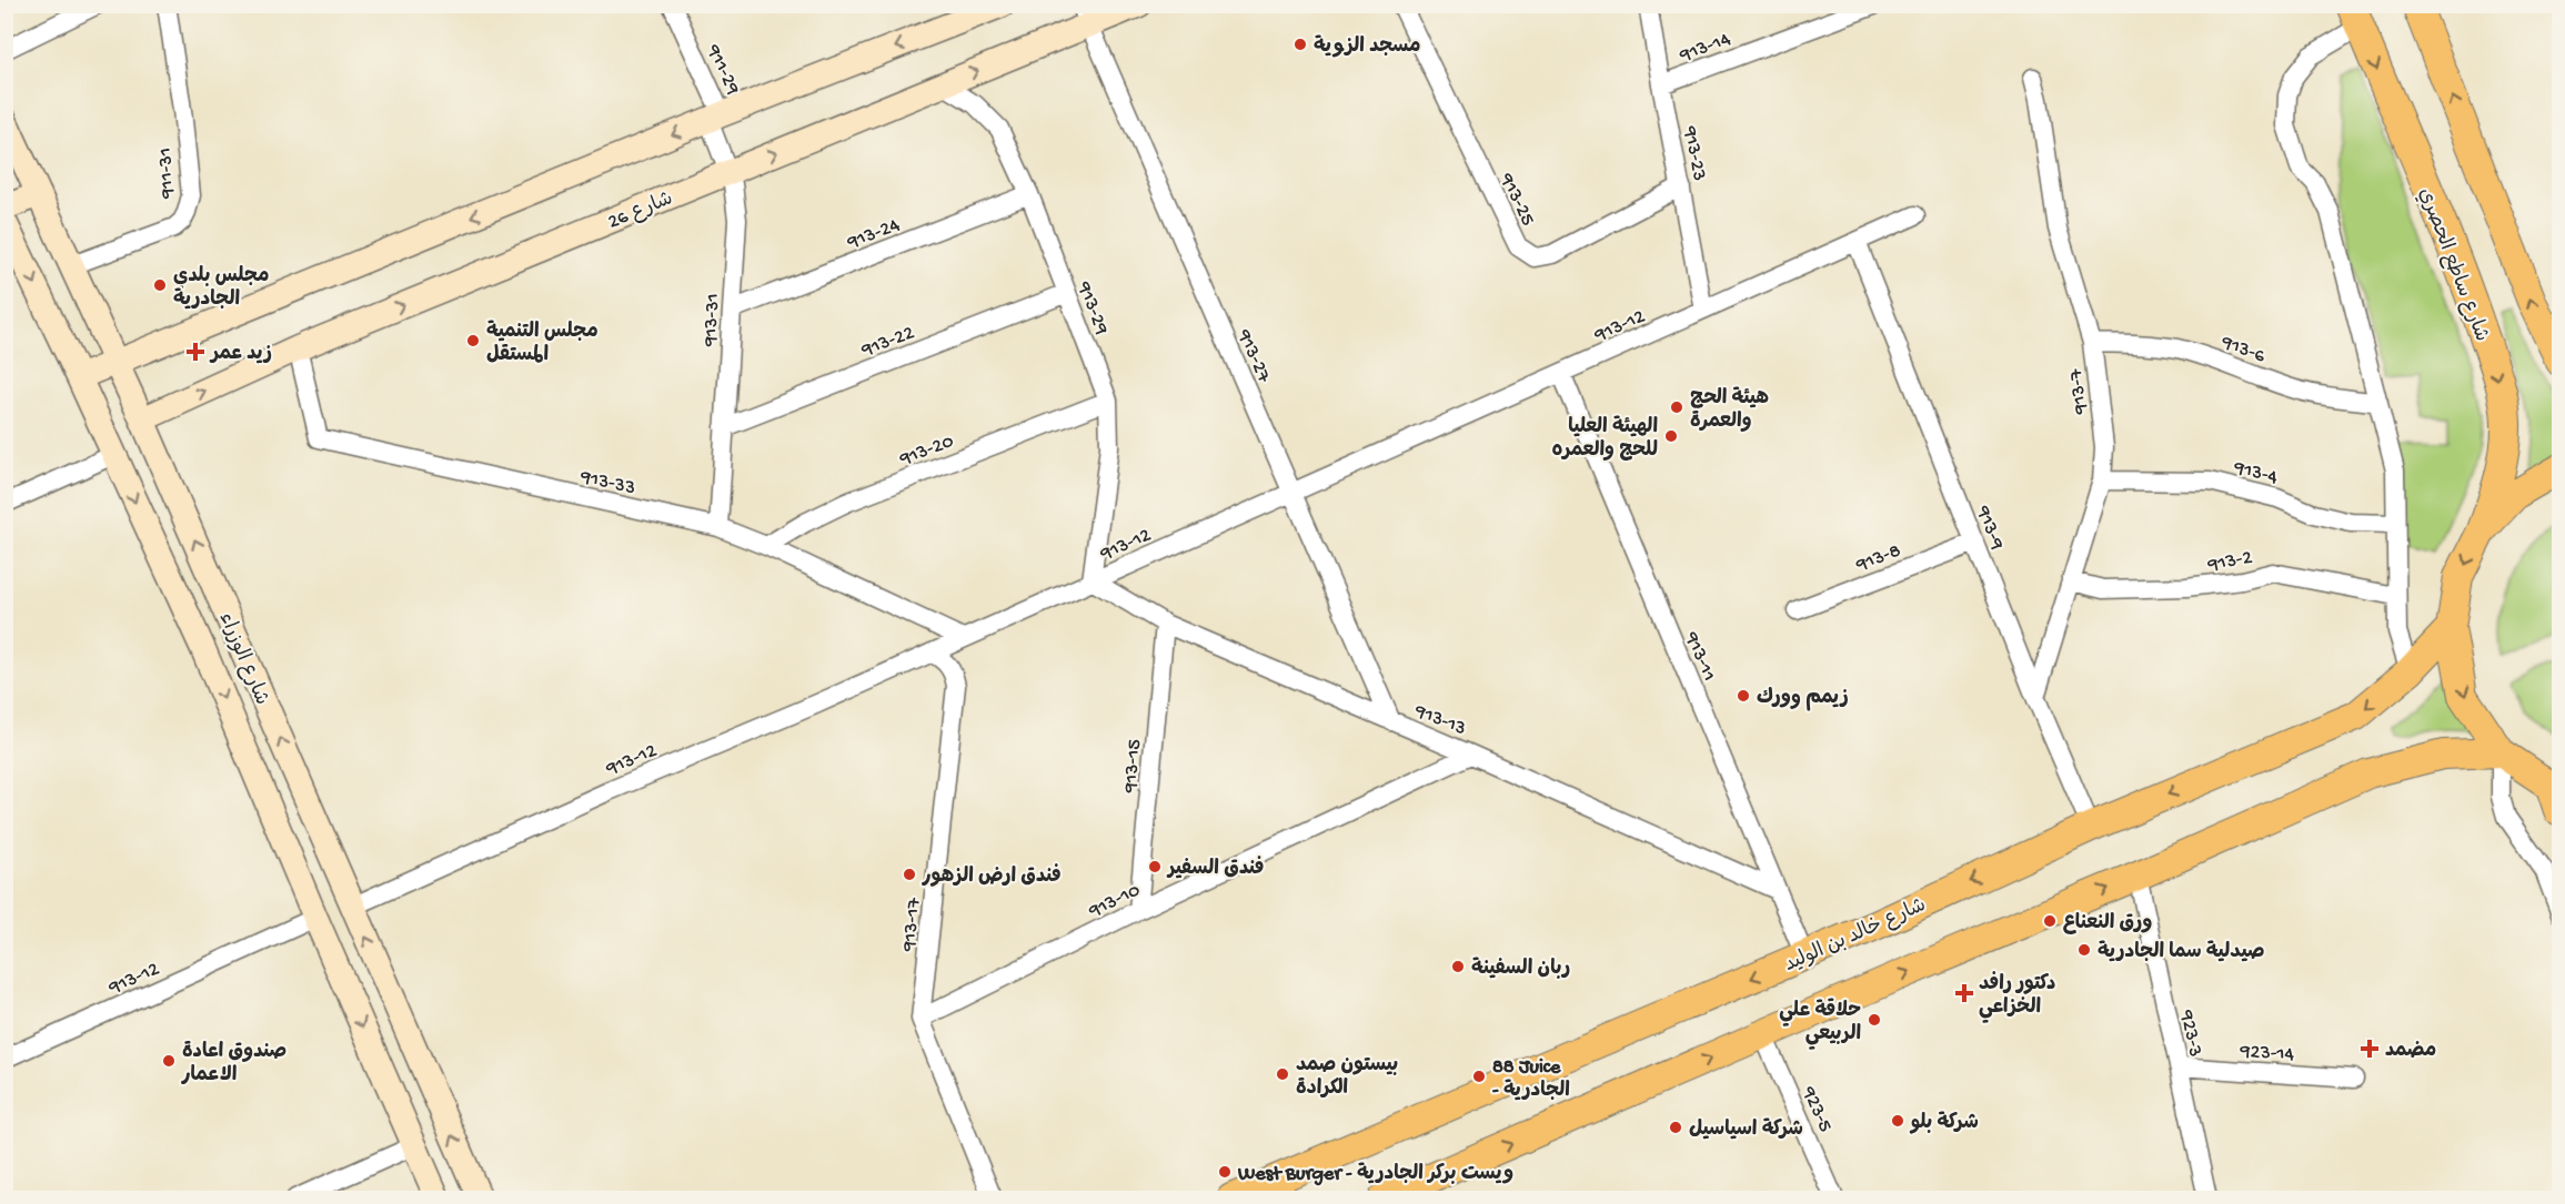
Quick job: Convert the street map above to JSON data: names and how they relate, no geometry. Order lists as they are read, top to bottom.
{
  "streets": {
    "main road": ["شارع ساطع الحصري", "شارع خالد بن الوليد"],
    "street": [
      "913-14",
      "911-29",
      "913-23",
      "911-31",
      "913-25",
      "شارع 26",
      "913-24",
      "913-29",
      "913-31",
      "913-12",
      "913-22",
      "913-6",
      "913-27",
      "913-7",
      "913-20",
      "913-4",
      "913-33",
      "913-9",
      "913-8",
      "913-2",
      "913-11",
      "شارع الوزراء",
      "913-13",
      "913-15",
      "913-10",
      "913-17",
      "923-3",
      "923-14",
      "923-5"
    ]
  },
  "crossings": [
    ["913-14", "913-23"],
    ["911-29", "913-31"],
    ["913-23", "913-25"],
    ["913-23", "913-12"],
    ["911-31", "شارع الوزراء"],
    ["شارع 26", "913-29"],
    ["شارع 26", "913-31"],
    ["شارع 26", "913-27"],
    ["شارع 26", "913-33"],
    ["شارع 26", "شارع الوزراء"],
    ["913-24", "913-29"],
    ["913-24", "913-31"],
    ["913-29", "913-12"],
    ["913-29", "913-22"],
    ["913-29", "913-20"],
    ["913-29", "913-13"],
    ["913-31", "913-22"],
    ["913-31", "913-33"],
    ["913-12", "913-27"],
    ["913-12", "913-33"],
    ["913-12", "913-9"],
    ["913-12", "913-11"],
    ["913-12", "شارع الوزراء"],
    ["913-12", "913-13"],
    ["913-12", "913-17"],
    ["913-6", "913-7"],
    ["913-27", "913-13"],
    ["913-7", "913-4"],
    ["913-7", "913-9"],
    ["913-7", "913-2"],
    ["913-20", "913-33"],
    ["913-9", "913-8"],
    ["913-9", "شارع خالد بن الوليد"],
    ["913-11", "913-13"],
    ["913-11", "شارع خالد بن الوليد"],
    ["913-13", "913-15"],
    ["913-13", "913-10"],
    ["913-15", "913-10"],
    ["913-10", "913-17"],
    ["923-3", "923-14"]
  ],
  "places": {
    "other": [
      "مسجد الزوية",
      "مجلس بلدي الجادرية",
      "مجلس التنمية المستقل",
      "هيئة الحج والعمرة",
      "الهيئة العليا للحج والعمره",
      "زيمم وورك",
      "فندق السفير",
      "فندق ارض الزهور",
      "ورق النعناع",
      "صيدلية سما الجادرية",
      "ربان السفينة",
      "حلاقة علي الربيعي",
      "صندوق اعادة الاعمار",
      "بيستون صمد الكرادة",
      "88 Juice - الجادرية",
      "شركة بلو",
      "شركة اسياسيل",
      "West Burger - ويست بركر الجادرية"
    ],
    "health": ["زيد عمر", "دكتور رافد الخزاعي", "مضمد"]
  }
}
